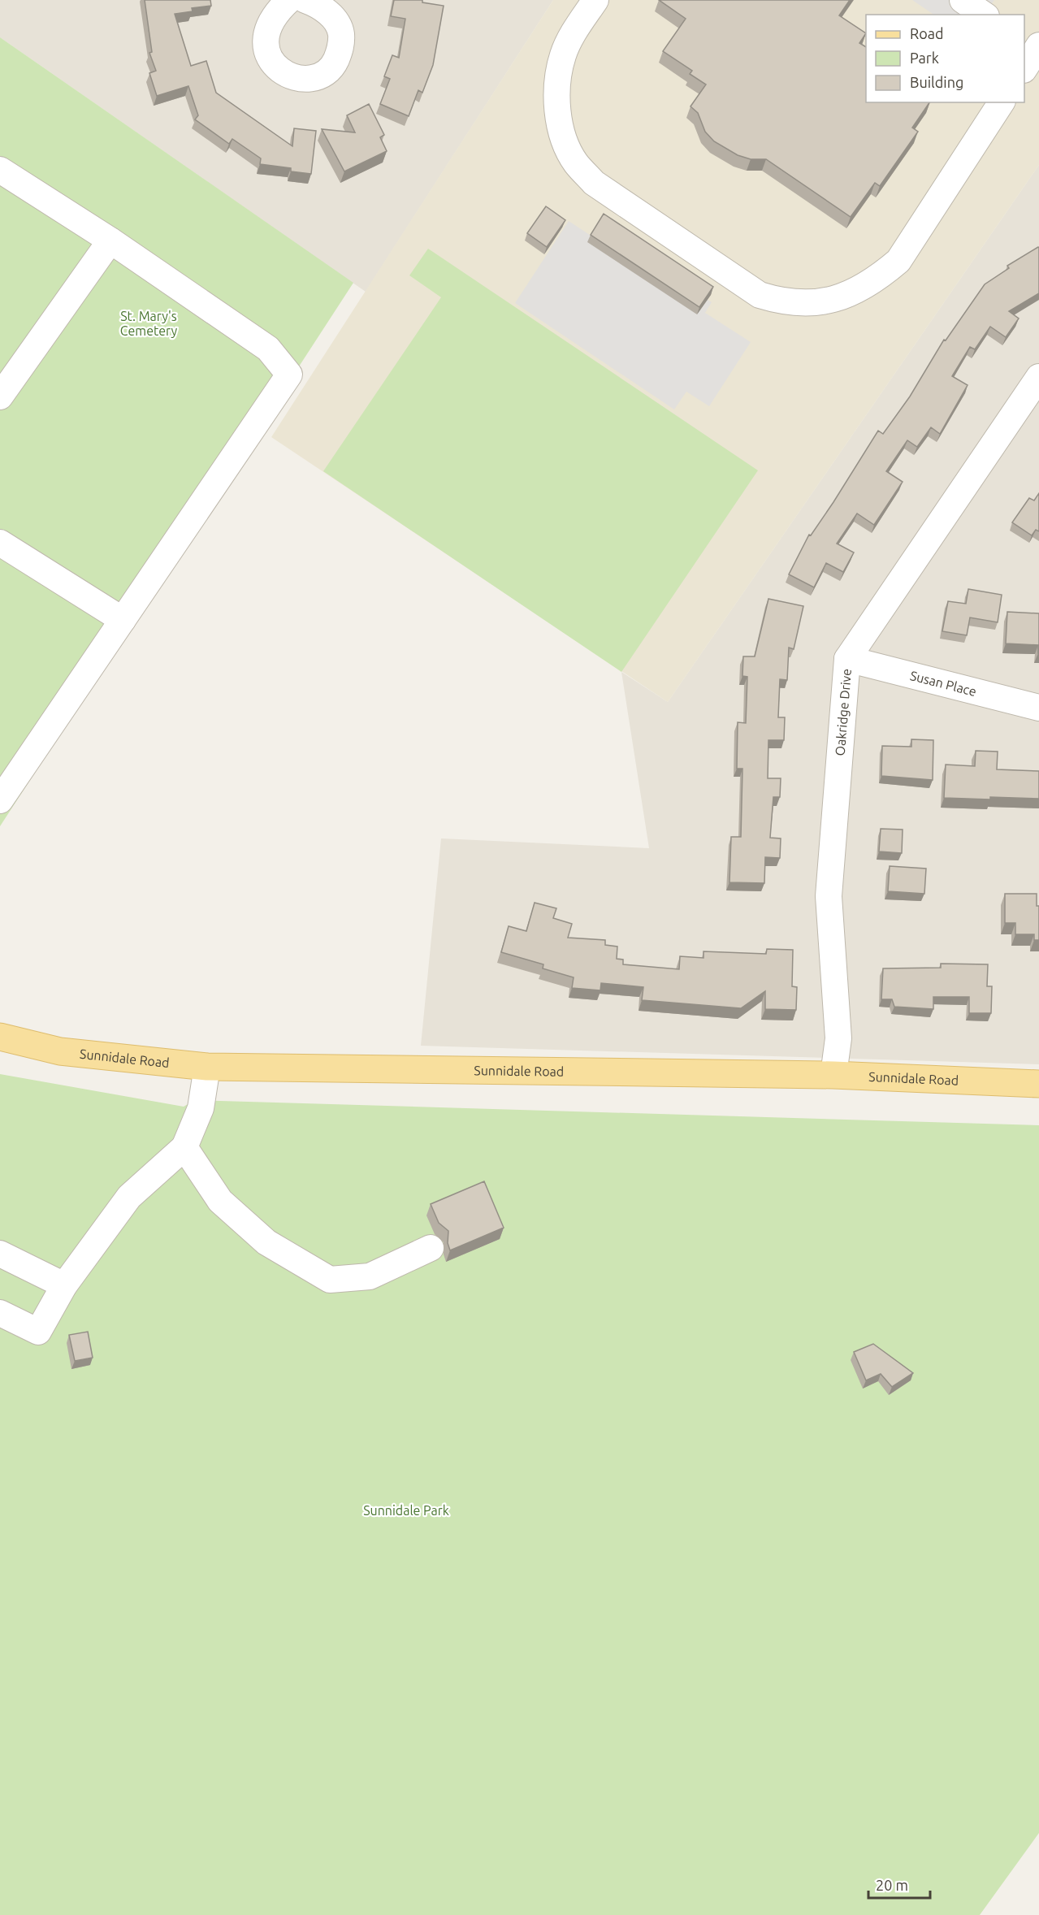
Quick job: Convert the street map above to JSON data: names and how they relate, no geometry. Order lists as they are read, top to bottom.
{
  "streets": {
    "main road": ["Sunnidale Road"],
    "street": ["Susan Place", "Oakridge Drive"]
  },
  "crossings": [
    ["Susan Place", "Oakridge Drive"],
    ["Oakridge Drive", "Sunnidale Road"]
  ],
  "parks": ["St. Mary's Cemetery", "Sunnidale Park"],
  "legend": ["Road", "Park", "Building"],
  "scale_bar": "20 m"
}
